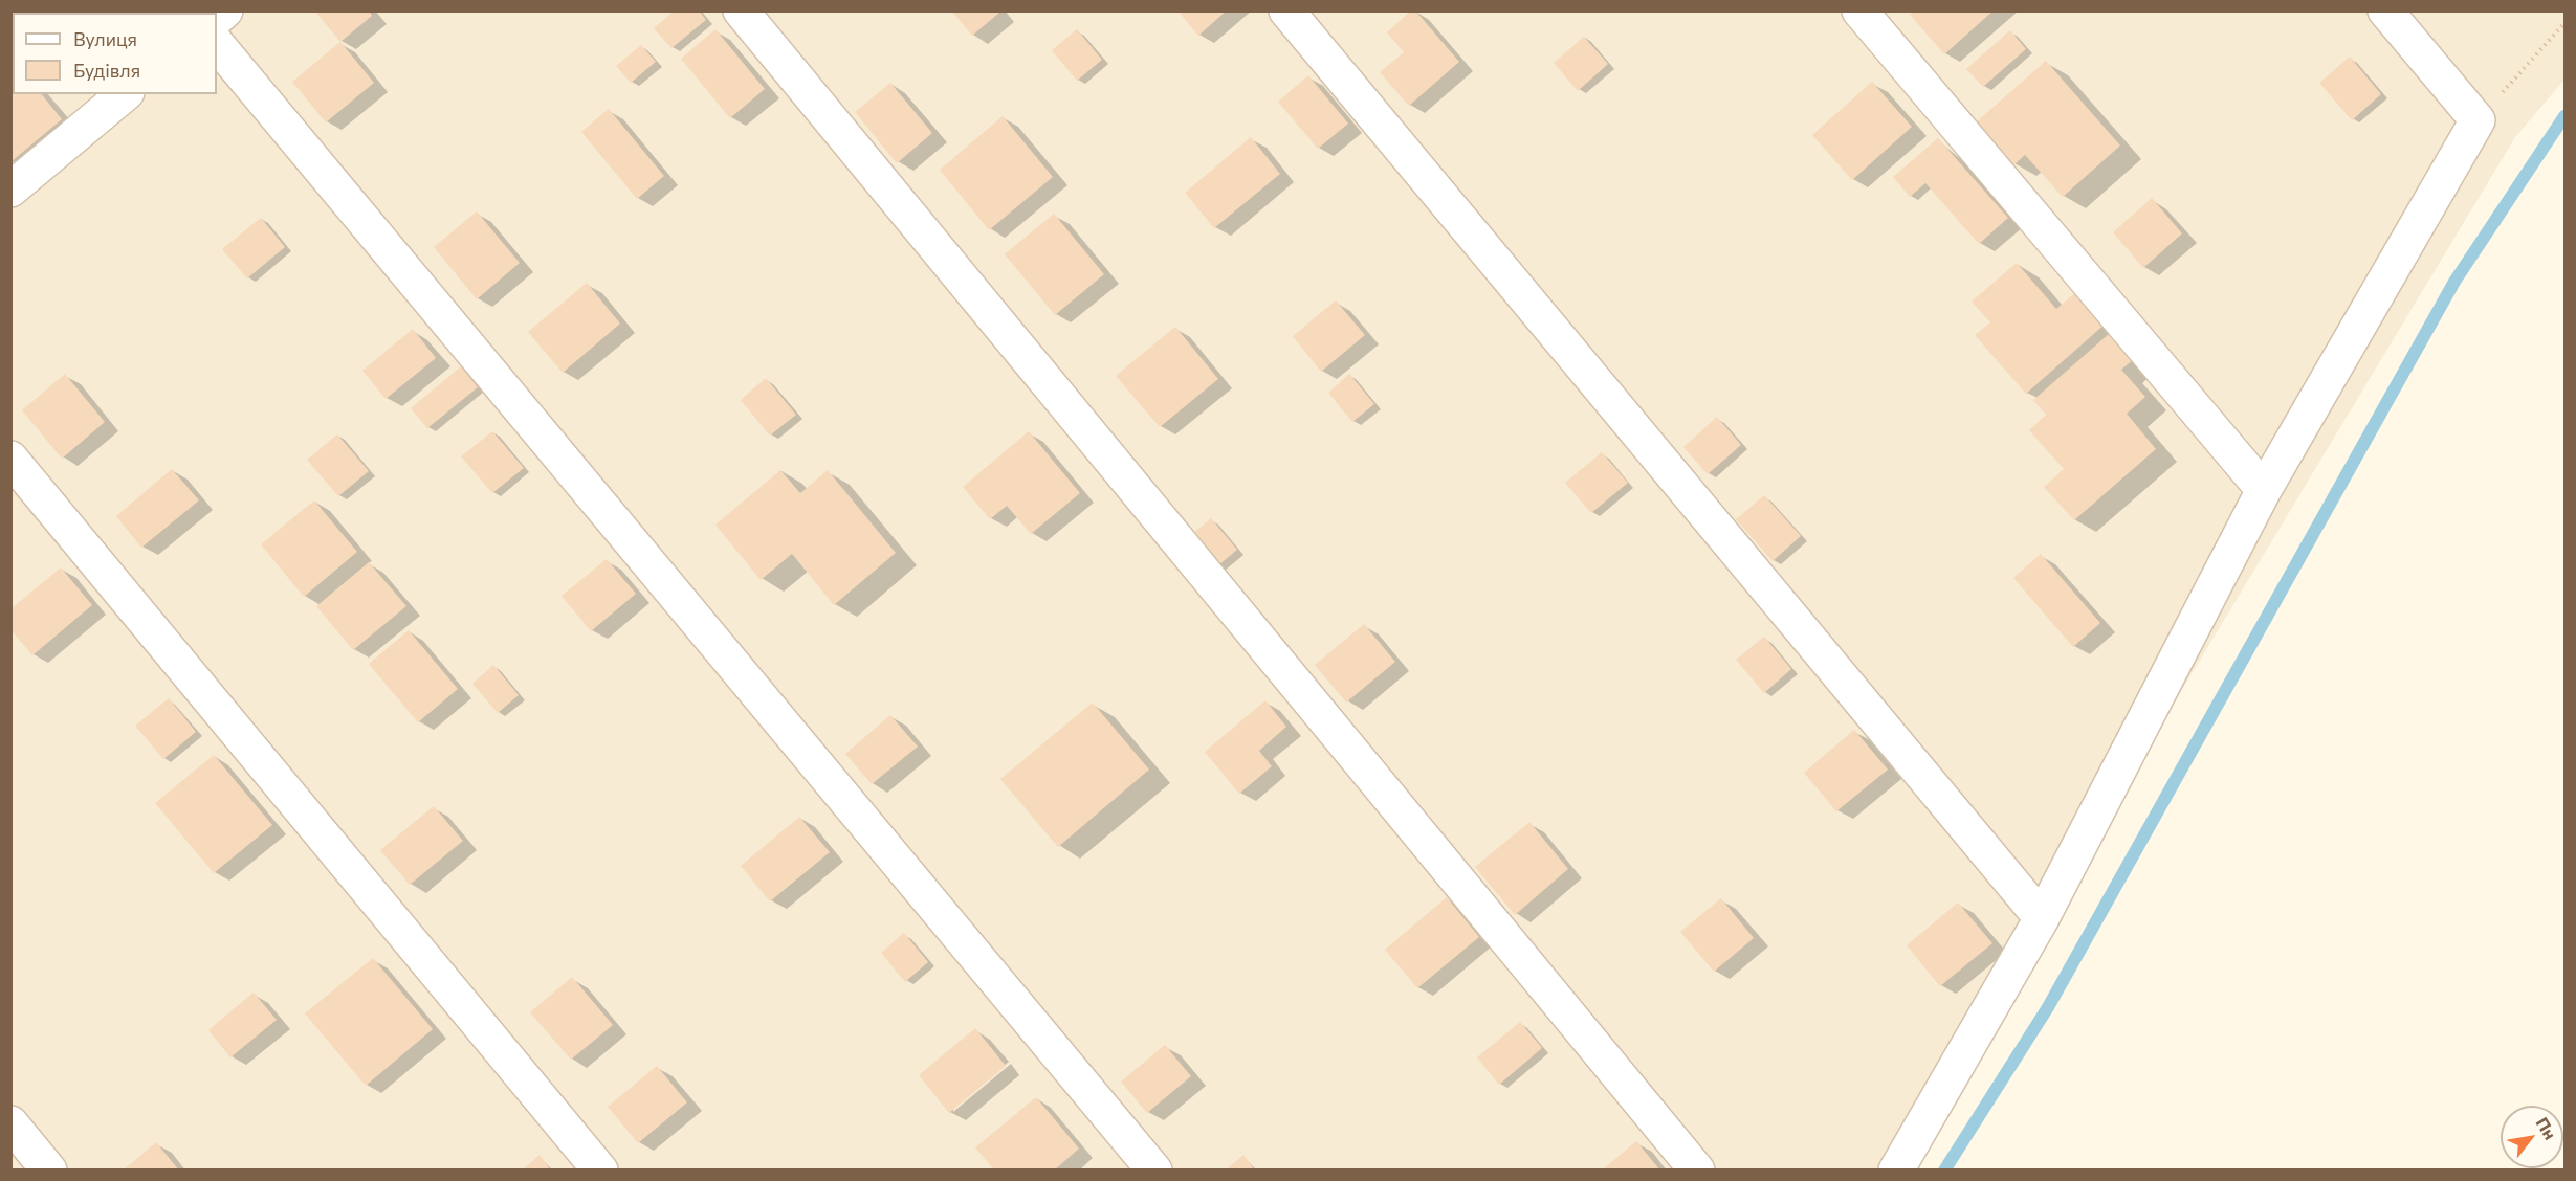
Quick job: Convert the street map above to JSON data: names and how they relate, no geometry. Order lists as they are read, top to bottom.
{
  "legend": ["Вулиця", "Будівля"],
  "north": "top right"
}
